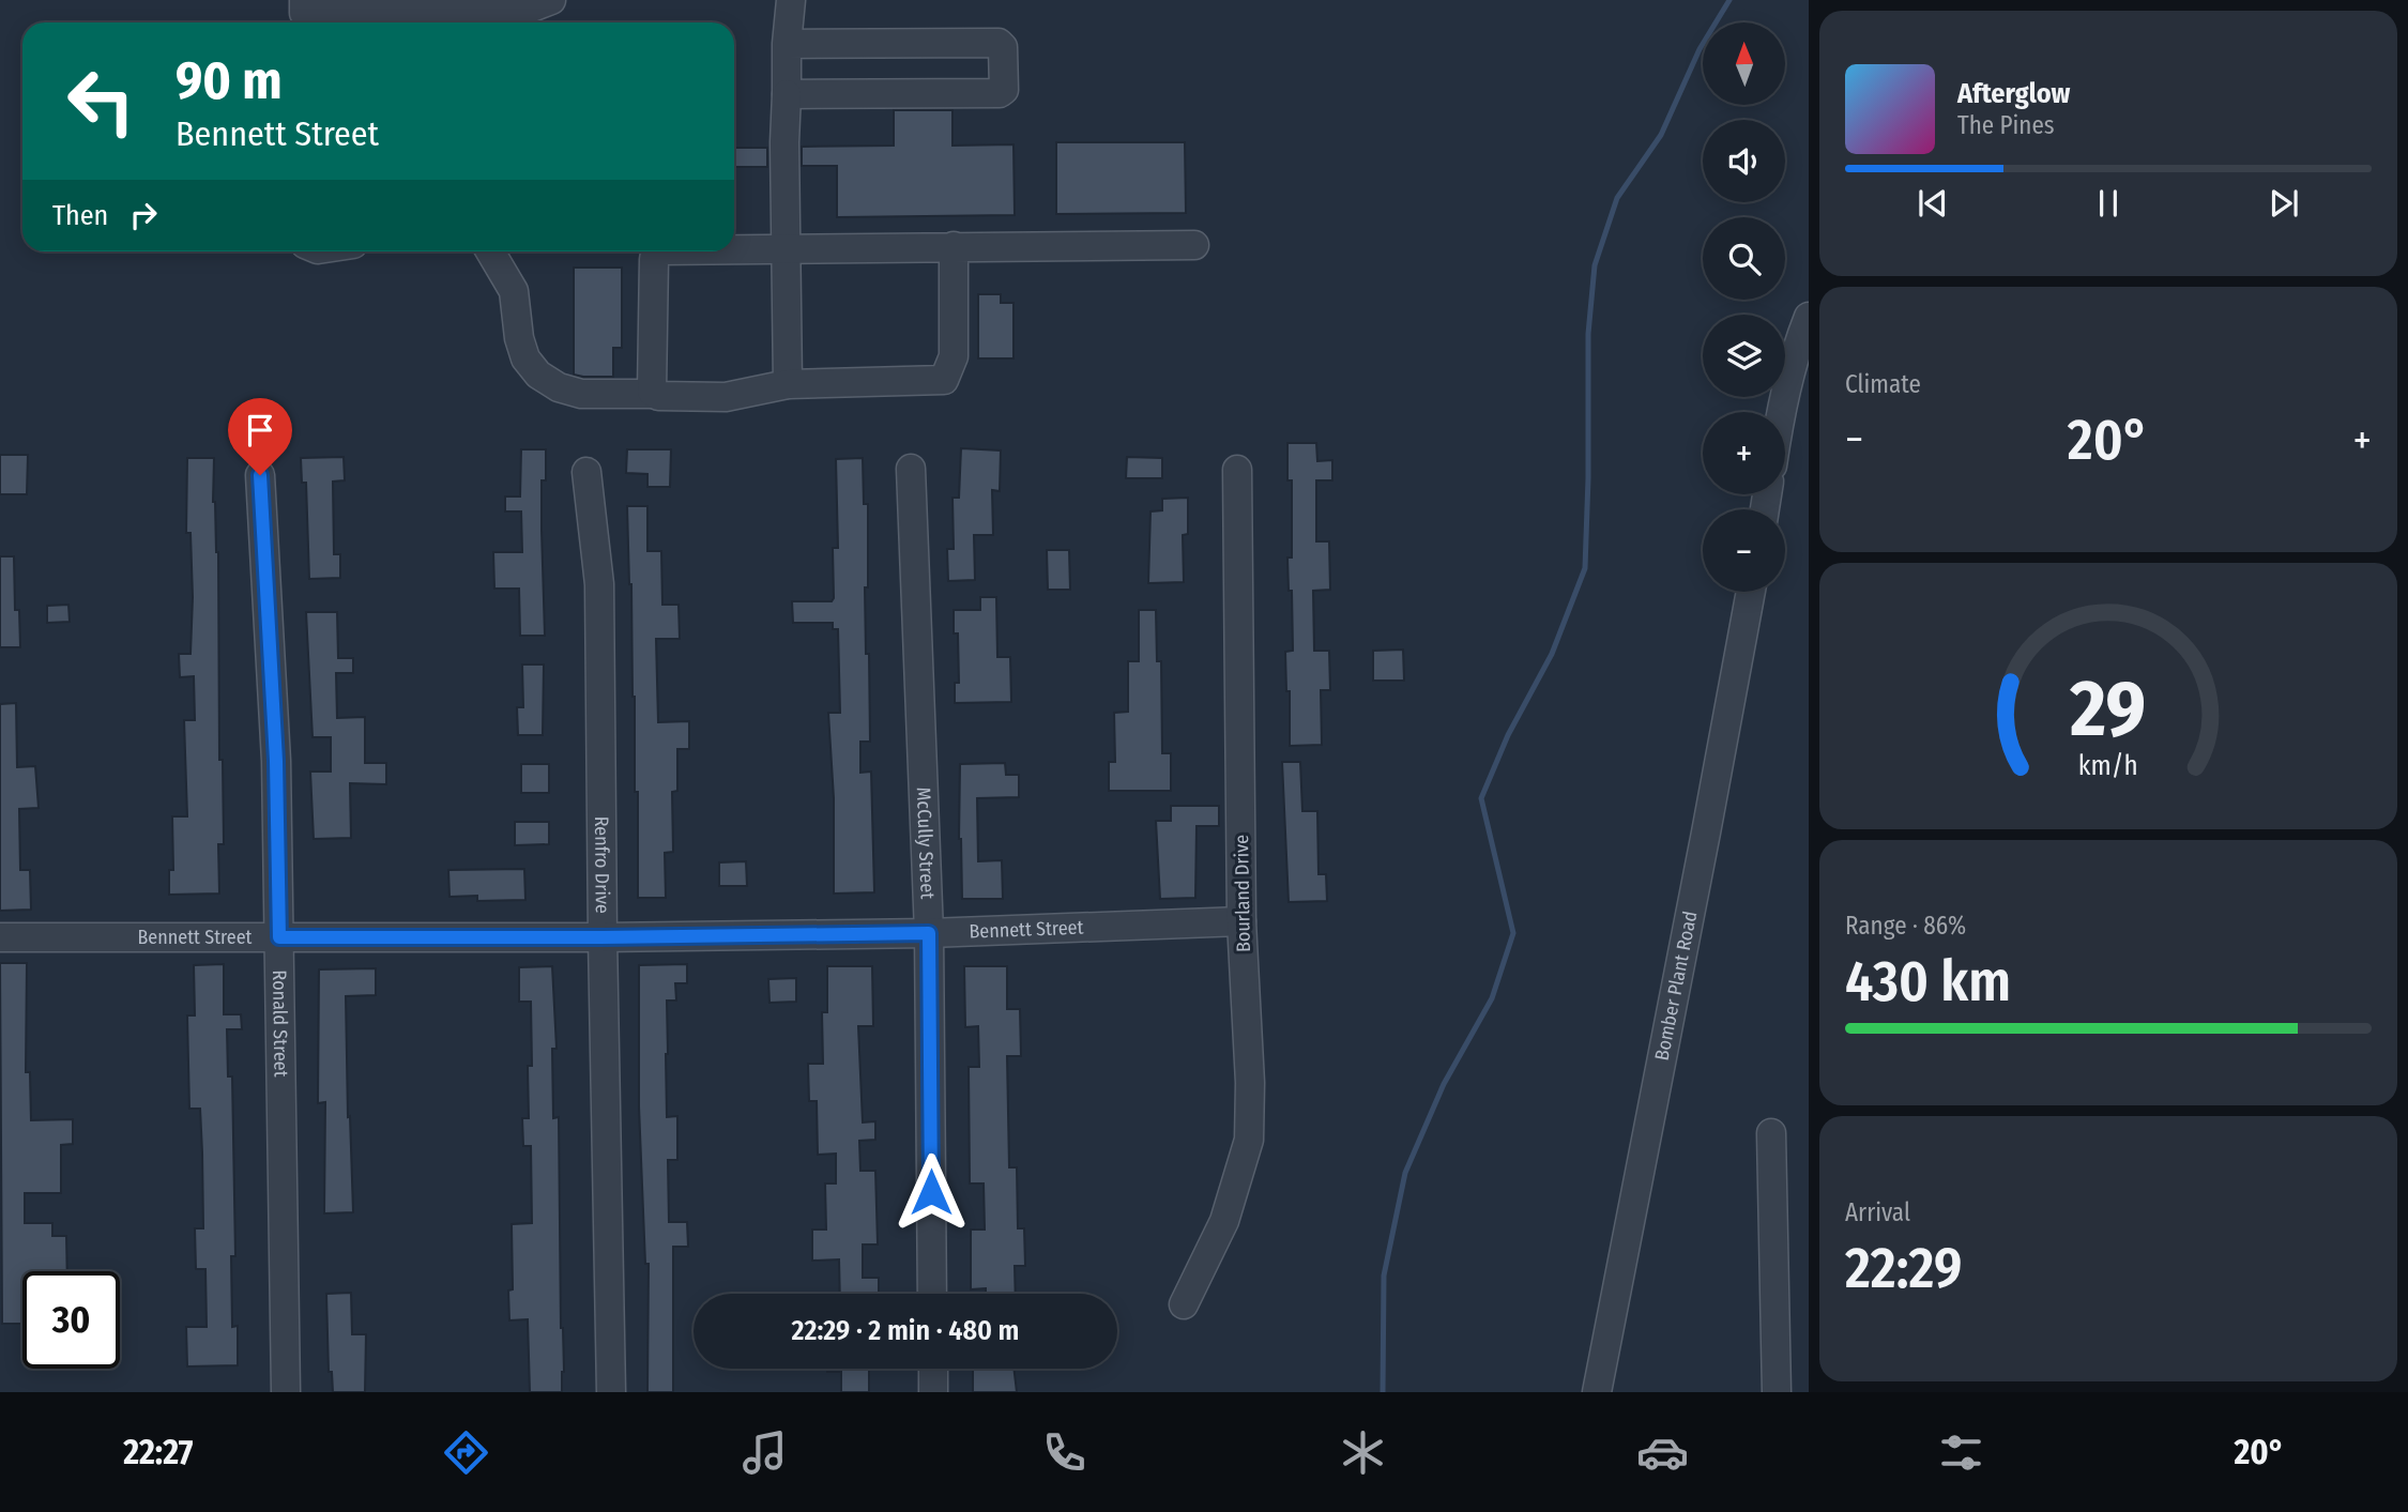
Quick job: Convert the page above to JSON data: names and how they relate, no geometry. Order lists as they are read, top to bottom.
{
  "streets": {
    "street": [
      "McCully Street",
      "Renfro Drive",
      "Bourland Drive",
      "Bennett Street",
      "Bomber Plant Road",
      "Ronald Street"
    ]
  },
  "crossings": [
    ["McCully Street", "Bennett Street"],
    ["Renfro Drive", "Bennett Street"],
    ["Bourland Drive", "Bennett Street"],
    ["Bennett Street", "Ronald Street"]
  ],
  "north": "top",
  "page": {
    "map_buttons": ["+", "−"],
    "turn": ["90 m", "Bennett Street"],
    "song": ["Afterglow", "The Pines"],
    "then": "Then",
    "tile": [
      "Climate",
      ["Range · 86%", "430 km"],
      ["Arrival", "22:29"]
    ],
    "heat": ["−", "20°", "+"],
    "limit": "30",
    "trip": "22:29 · 2 min · 480 m",
    "tabs": ["22:27", "20°"],
    "gauge": ["29", "km/h"]
  }
}
